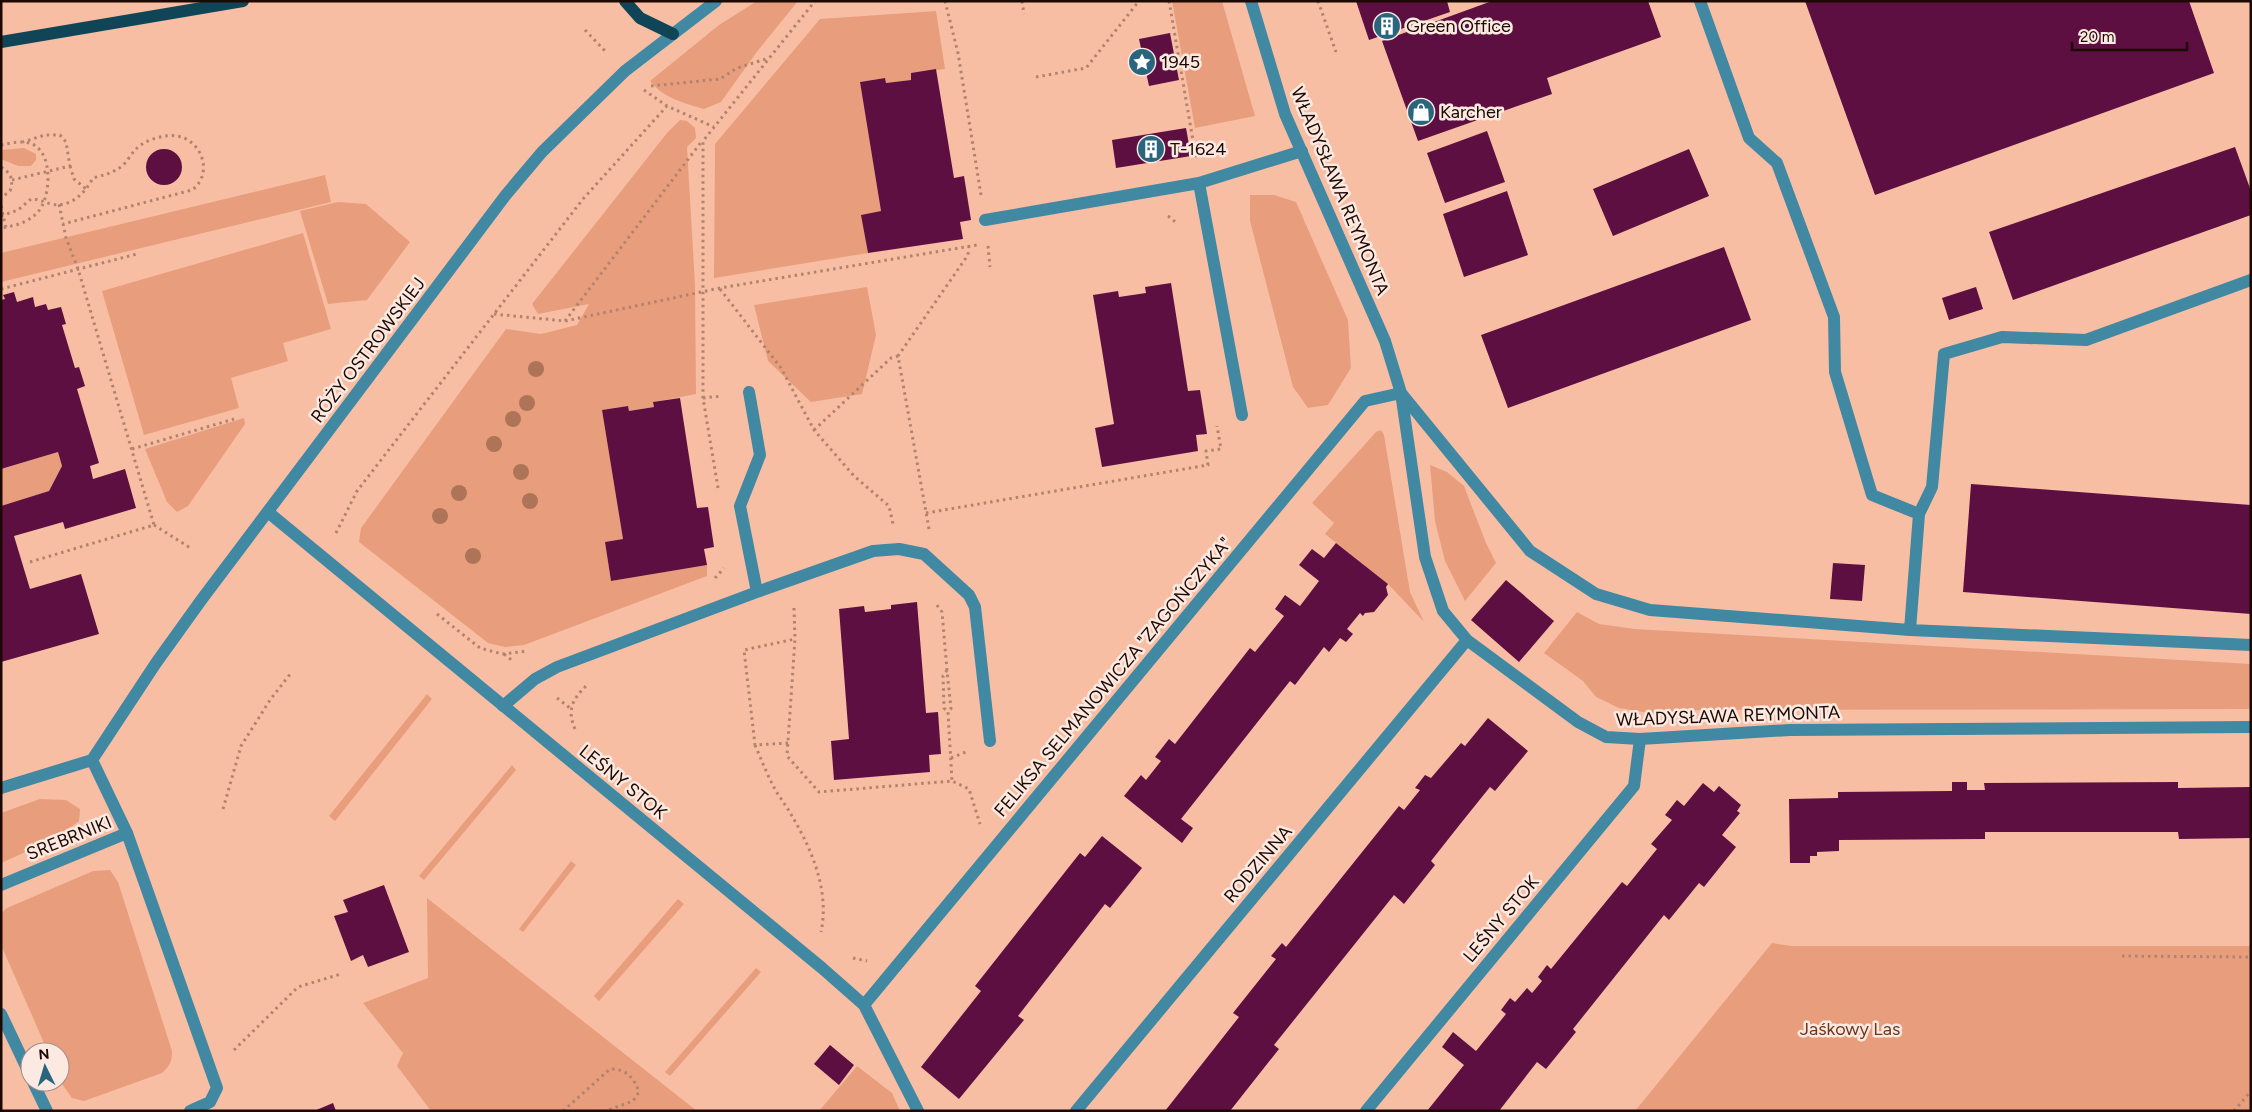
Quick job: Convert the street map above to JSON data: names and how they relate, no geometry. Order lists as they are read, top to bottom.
{
  "streets": {
    "street": [
      "WŁADYSŁAWA REYMONTA",
      "RÓŻY OSTROWSKIEJ",
      "FELIKSA SELMANOWICZA \"ZAGOŃCZYKA\"",
      "LEŚNY STOK",
      "SREBRNIKI",
      "RODZINNA"
    ]
  },
  "crossings": [
    ["WŁADYSŁAWA REYMONTA", "FELIKSA SELMANOWICZA \"ZAGOŃCZYKA\""],
    ["WŁADYSŁAWA REYMONTA", "LEŚNY STOK"],
    ["WŁADYSŁAWA REYMONTA", "RODZINNA"],
    ["RÓŻY OSTROWSKIEJ", "LEŚNY STOK"],
    ["RÓŻY OSTROWSKIEJ", "SREBRNIKI"],
    ["FELIKSA SELMANOWICZA \"ZAGOŃCZYKA\"", "LEŚNY STOK"]
  ],
  "parks": ["Jaśkowy Las"],
  "places": {
    "building": ["Green Office", "T-1624"],
    "place": ["1945"],
    "shop": ["Karcher"]
  },
  "scale_bar": "20 m",
  "north": "top"
}
